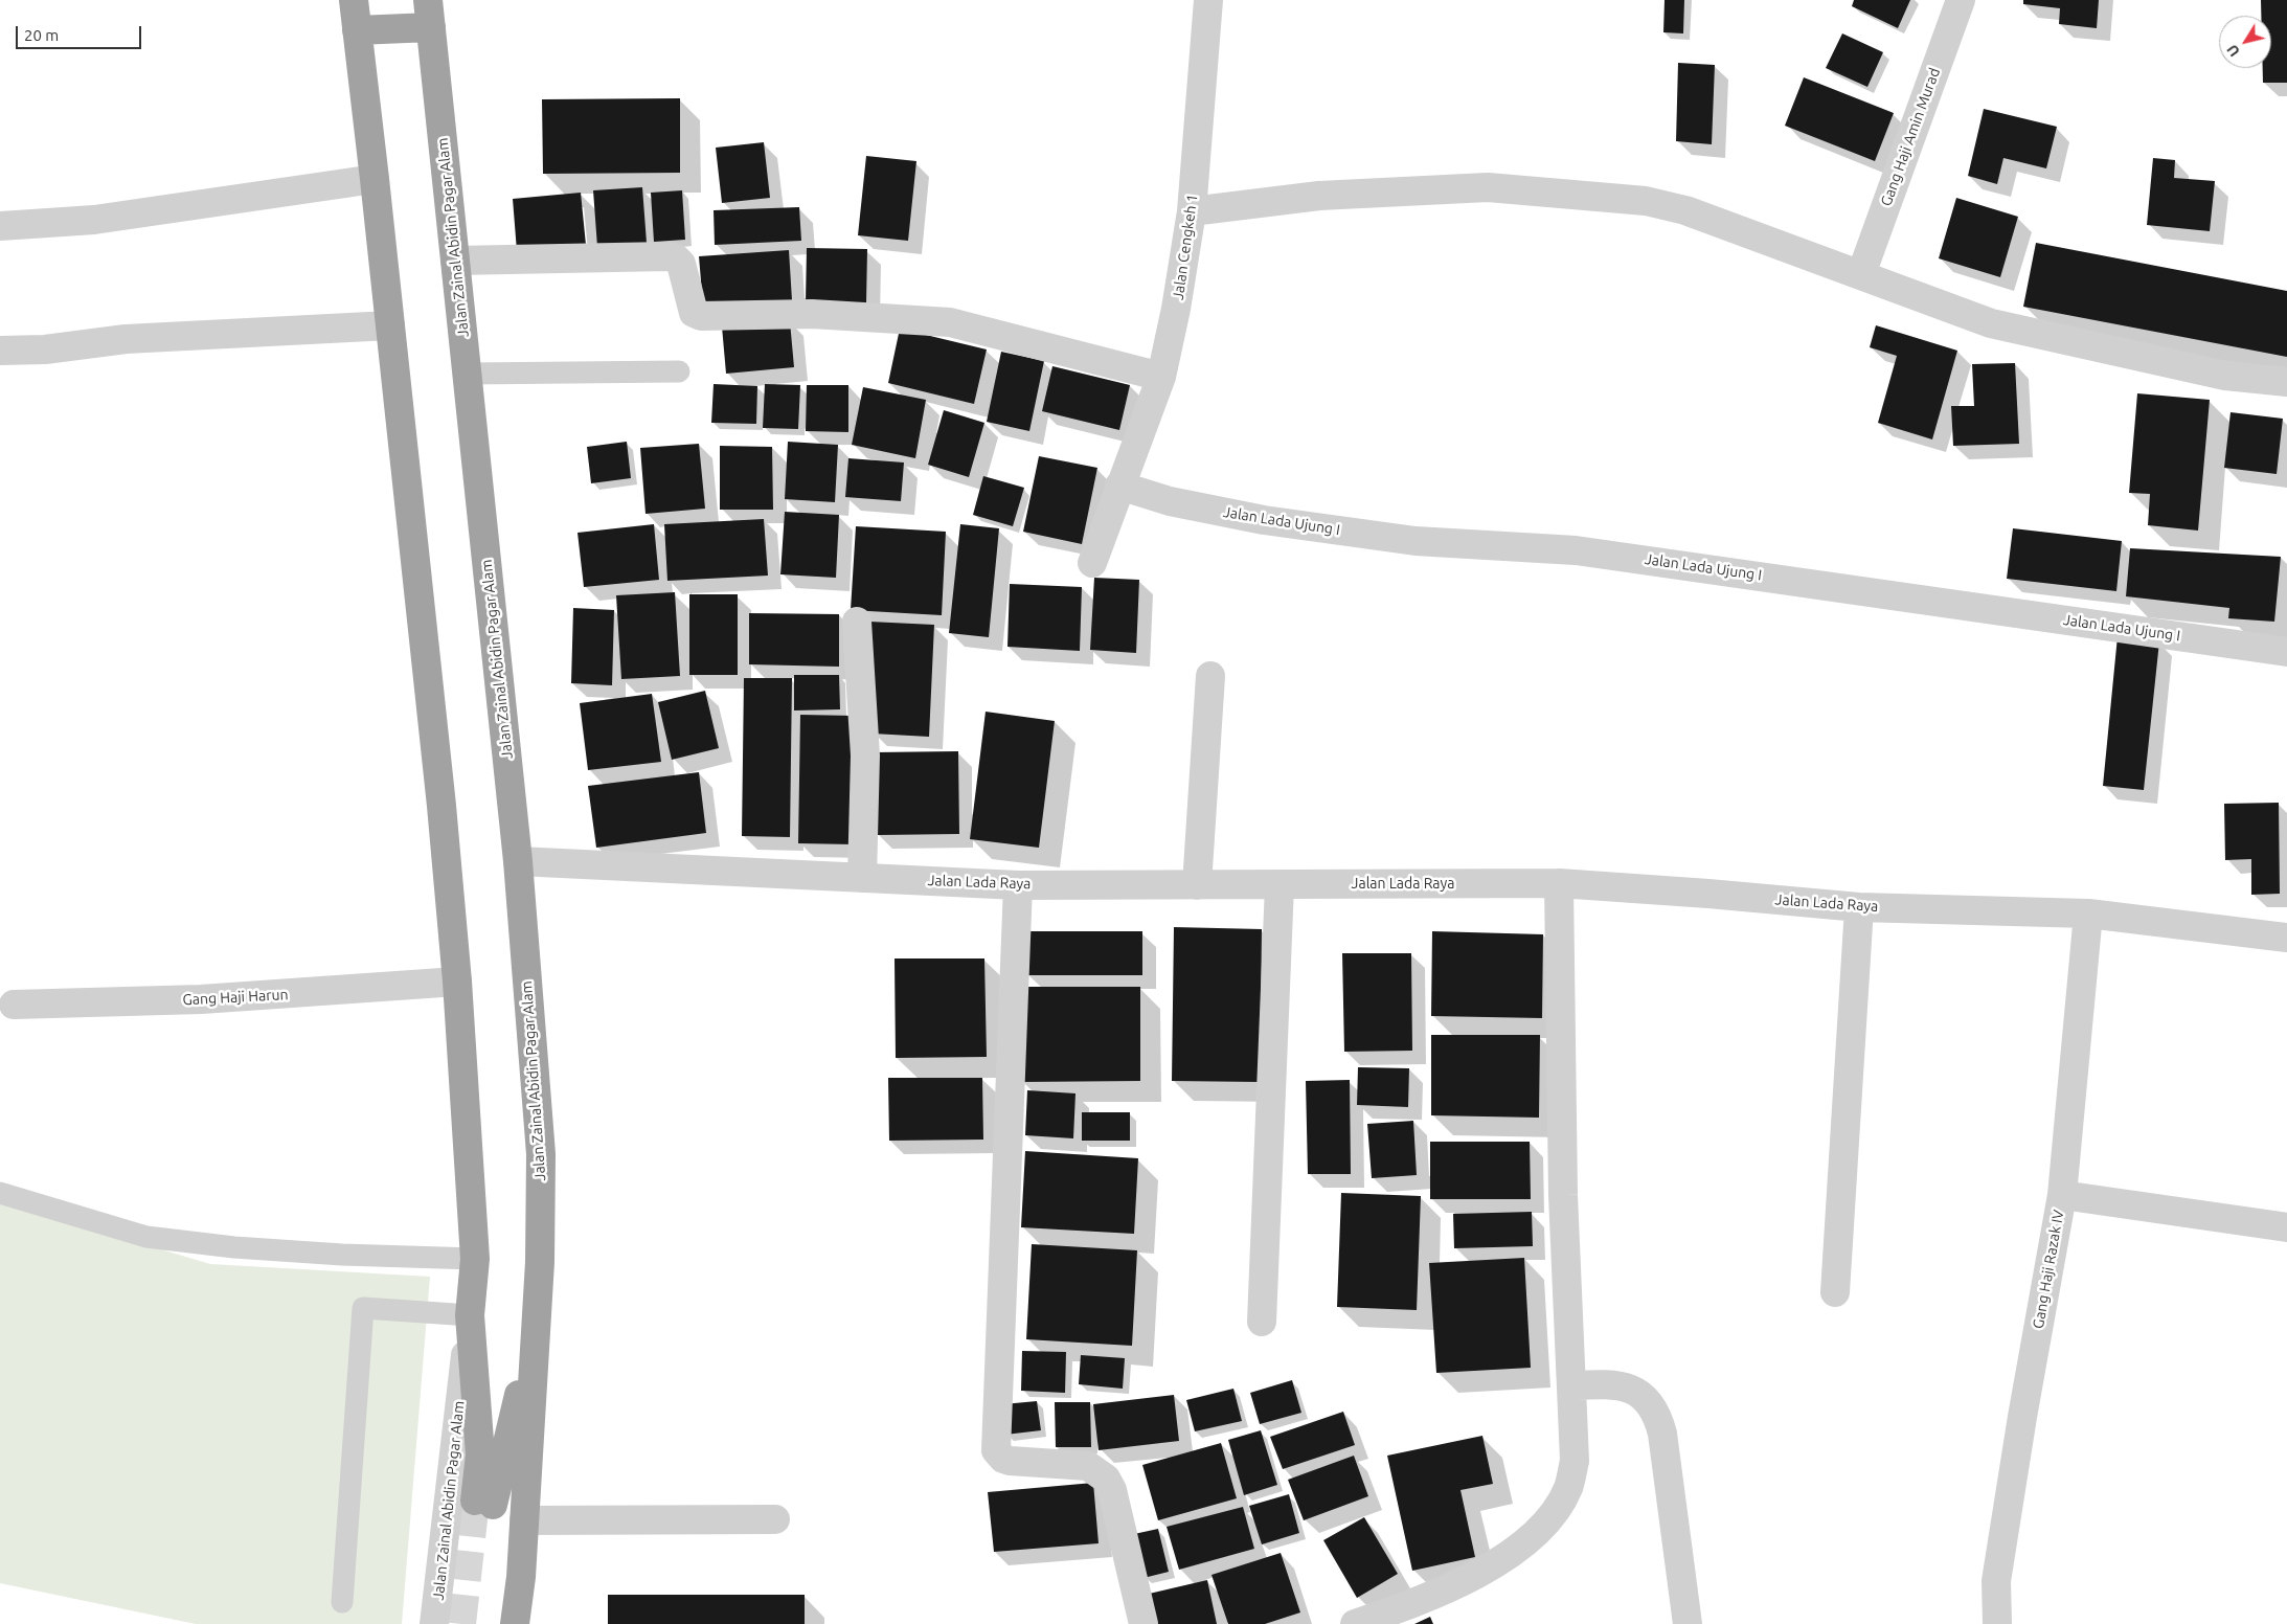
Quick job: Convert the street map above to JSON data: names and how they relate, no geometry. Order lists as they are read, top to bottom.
{
  "streets": {
    "highway": ["Jalan Zainal Abidin Pagar Alam"],
    "street": [
      "Gang Haji Amin Murad",
      "Jalan Cengkeh 1",
      "Jalan Lada Ujung I",
      "Jalan Lada Raya",
      "Gang Haji Harun",
      "Gang Haji Razak IV"
    ]
  },
  "crossings": [
    ["Jalan Zainal Abidin Pagar Alam", "Jalan Lada Raya"],
    ["Jalan Zainal Abidin Pagar Alam", "Gang Haji Harun"],
    ["Jalan Cengkeh 1", "Jalan Lada Ujung I"],
    ["Jalan Lada Raya", "Gang Haji Razak IV"]
  ],
  "scale_bar": "20 m",
  "north": "bottom left"
}
